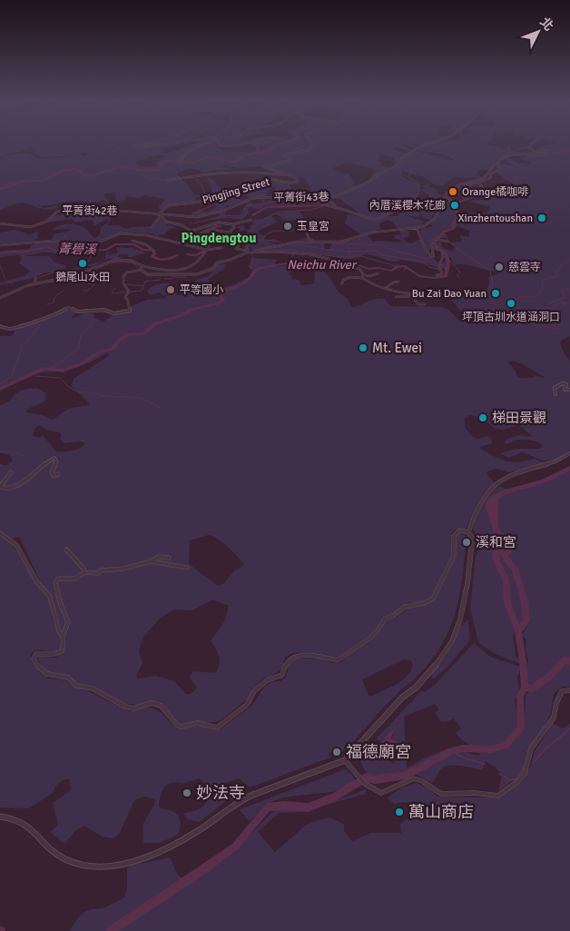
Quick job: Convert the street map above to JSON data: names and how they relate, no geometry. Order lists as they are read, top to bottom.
{
  "streets": {
    "street": ["Pingjing Street", "平菁街43巷", "平菁街42巷"]
  },
  "crossings": [
    ["Pingjing Street", "平菁街43巷"],
    ["Pingjing Street", "平菁街42巷"],
    ["平菁街43巷", "平菁街42巷"]
  ],
  "districts": ["Pingdengtou"],
  "water": ["菁礐溪", "Neichu River"],
  "places": [
    "Orange橘咖啡",
    "內厝溪櫻木花廊",
    "Xinzhentoushan",
    "玉皇宮",
    "鵝尾山水田",
    "慈雲寺",
    "平等國小",
    "Bu Zai Dao Yuan",
    "坪頂古圳水道涵洞口",
    "Mt. Ewei",
    "梯田景觀",
    "溪和宮",
    "福德廟宮",
    "妙法寺",
    "萬山商店"
  ],
  "north": "top right"
}
